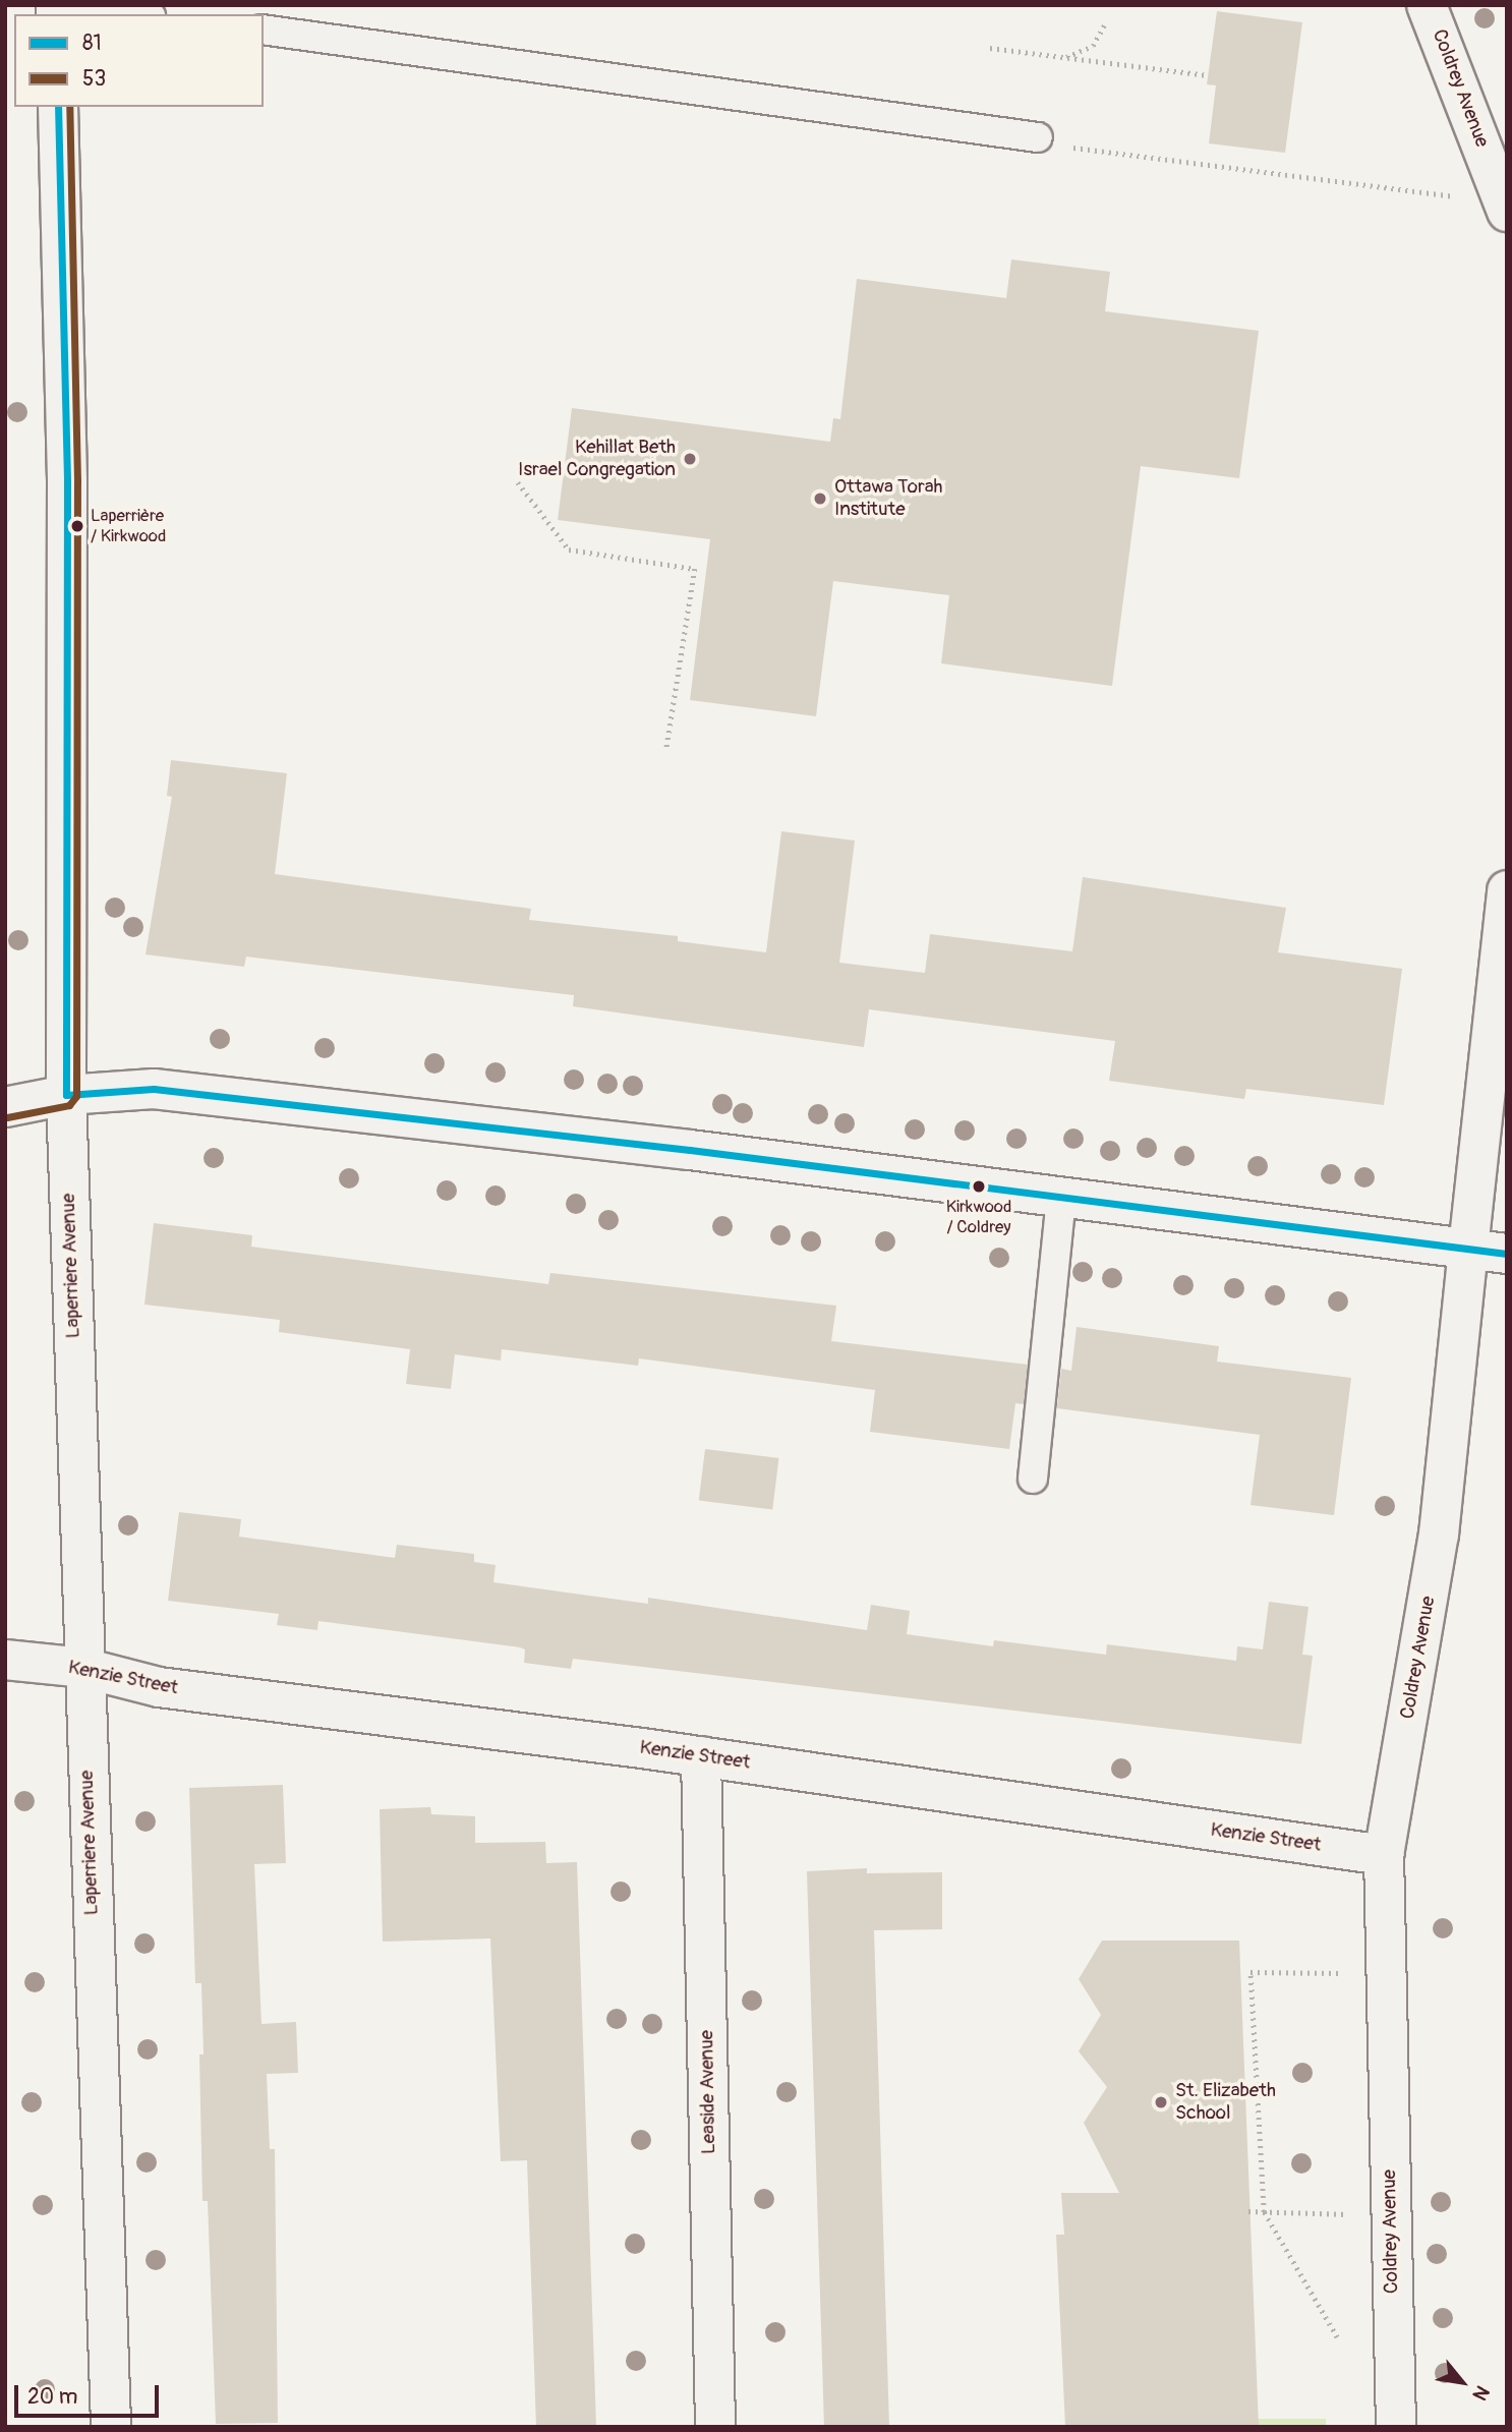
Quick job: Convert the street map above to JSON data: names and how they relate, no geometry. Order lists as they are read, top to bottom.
{
  "streets": {
    "street": [
      "Coldrey Avenue",
      "Laperriere Avenue",
      "Kenzie Street",
      "Leaside Avenue"
    ]
  },
  "crossings": [
    ["Coldrey Avenue", "Kenzie Street"],
    ["Laperriere Avenue", "Kenzie Street"],
    ["Kenzie Street", "Leaside Avenue"]
  ],
  "places": [
    "Kehillat Beth Israel Congregation",
    "Ottawa Torah Institute",
    "Laperrière / Kirkwood",
    "Kirkwood / Coldrey",
    "St. Elizabeth School"
  ],
  "lines": ["transit line 81", "transit line 53"],
  "legend": ["81", "53"],
  "scale_bar": "20 m",
  "north": "bottom right"
}
